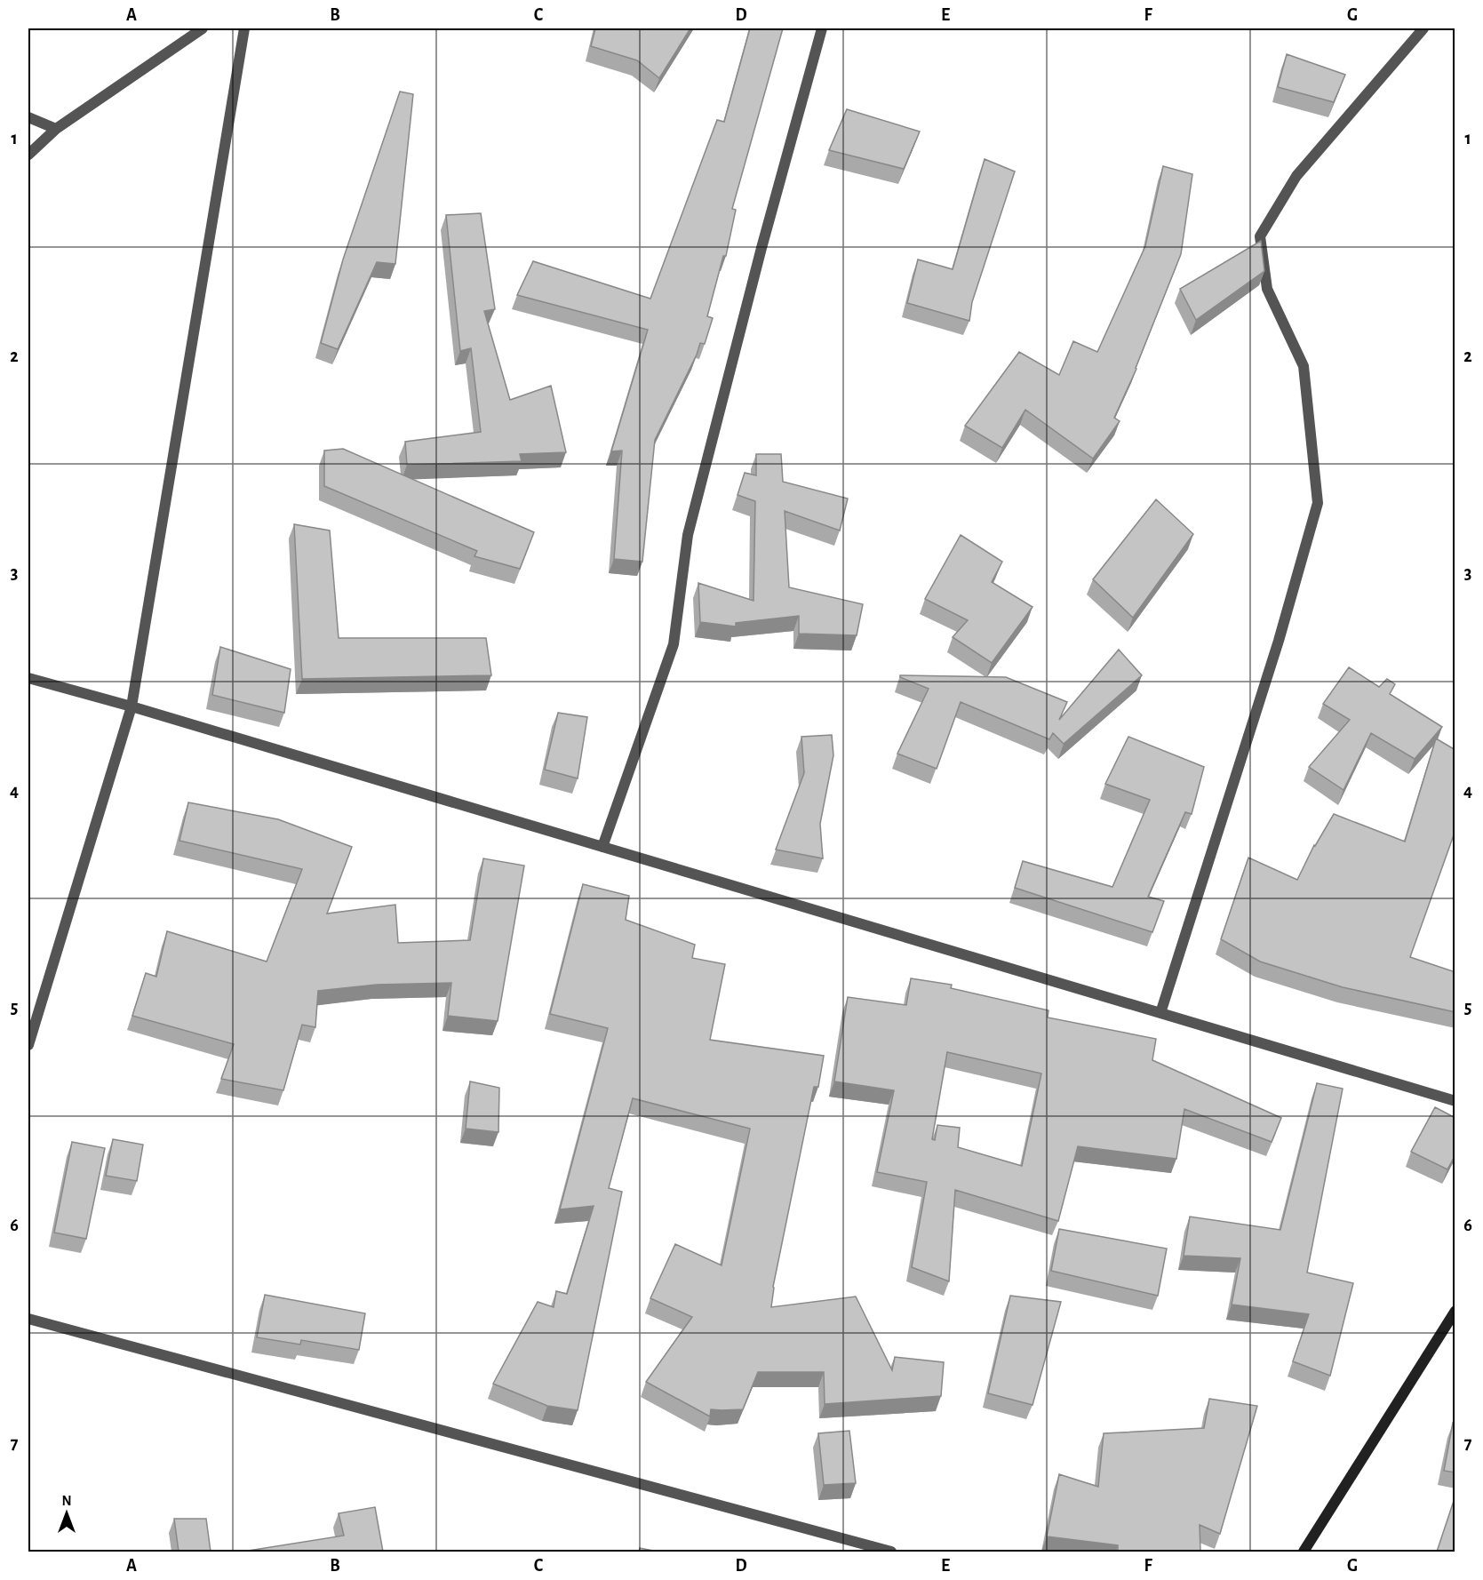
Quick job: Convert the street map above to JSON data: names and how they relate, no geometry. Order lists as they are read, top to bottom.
{
  "north": "top",
  "grid": {
    "columns": [
      "A",
      "B",
      "C",
      "D",
      "E",
      "F",
      "G"
    ],
    "rows": [
      "1",
      "2",
      "3",
      "4",
      "5",
      "6",
      "7"
    ]
  }
}
